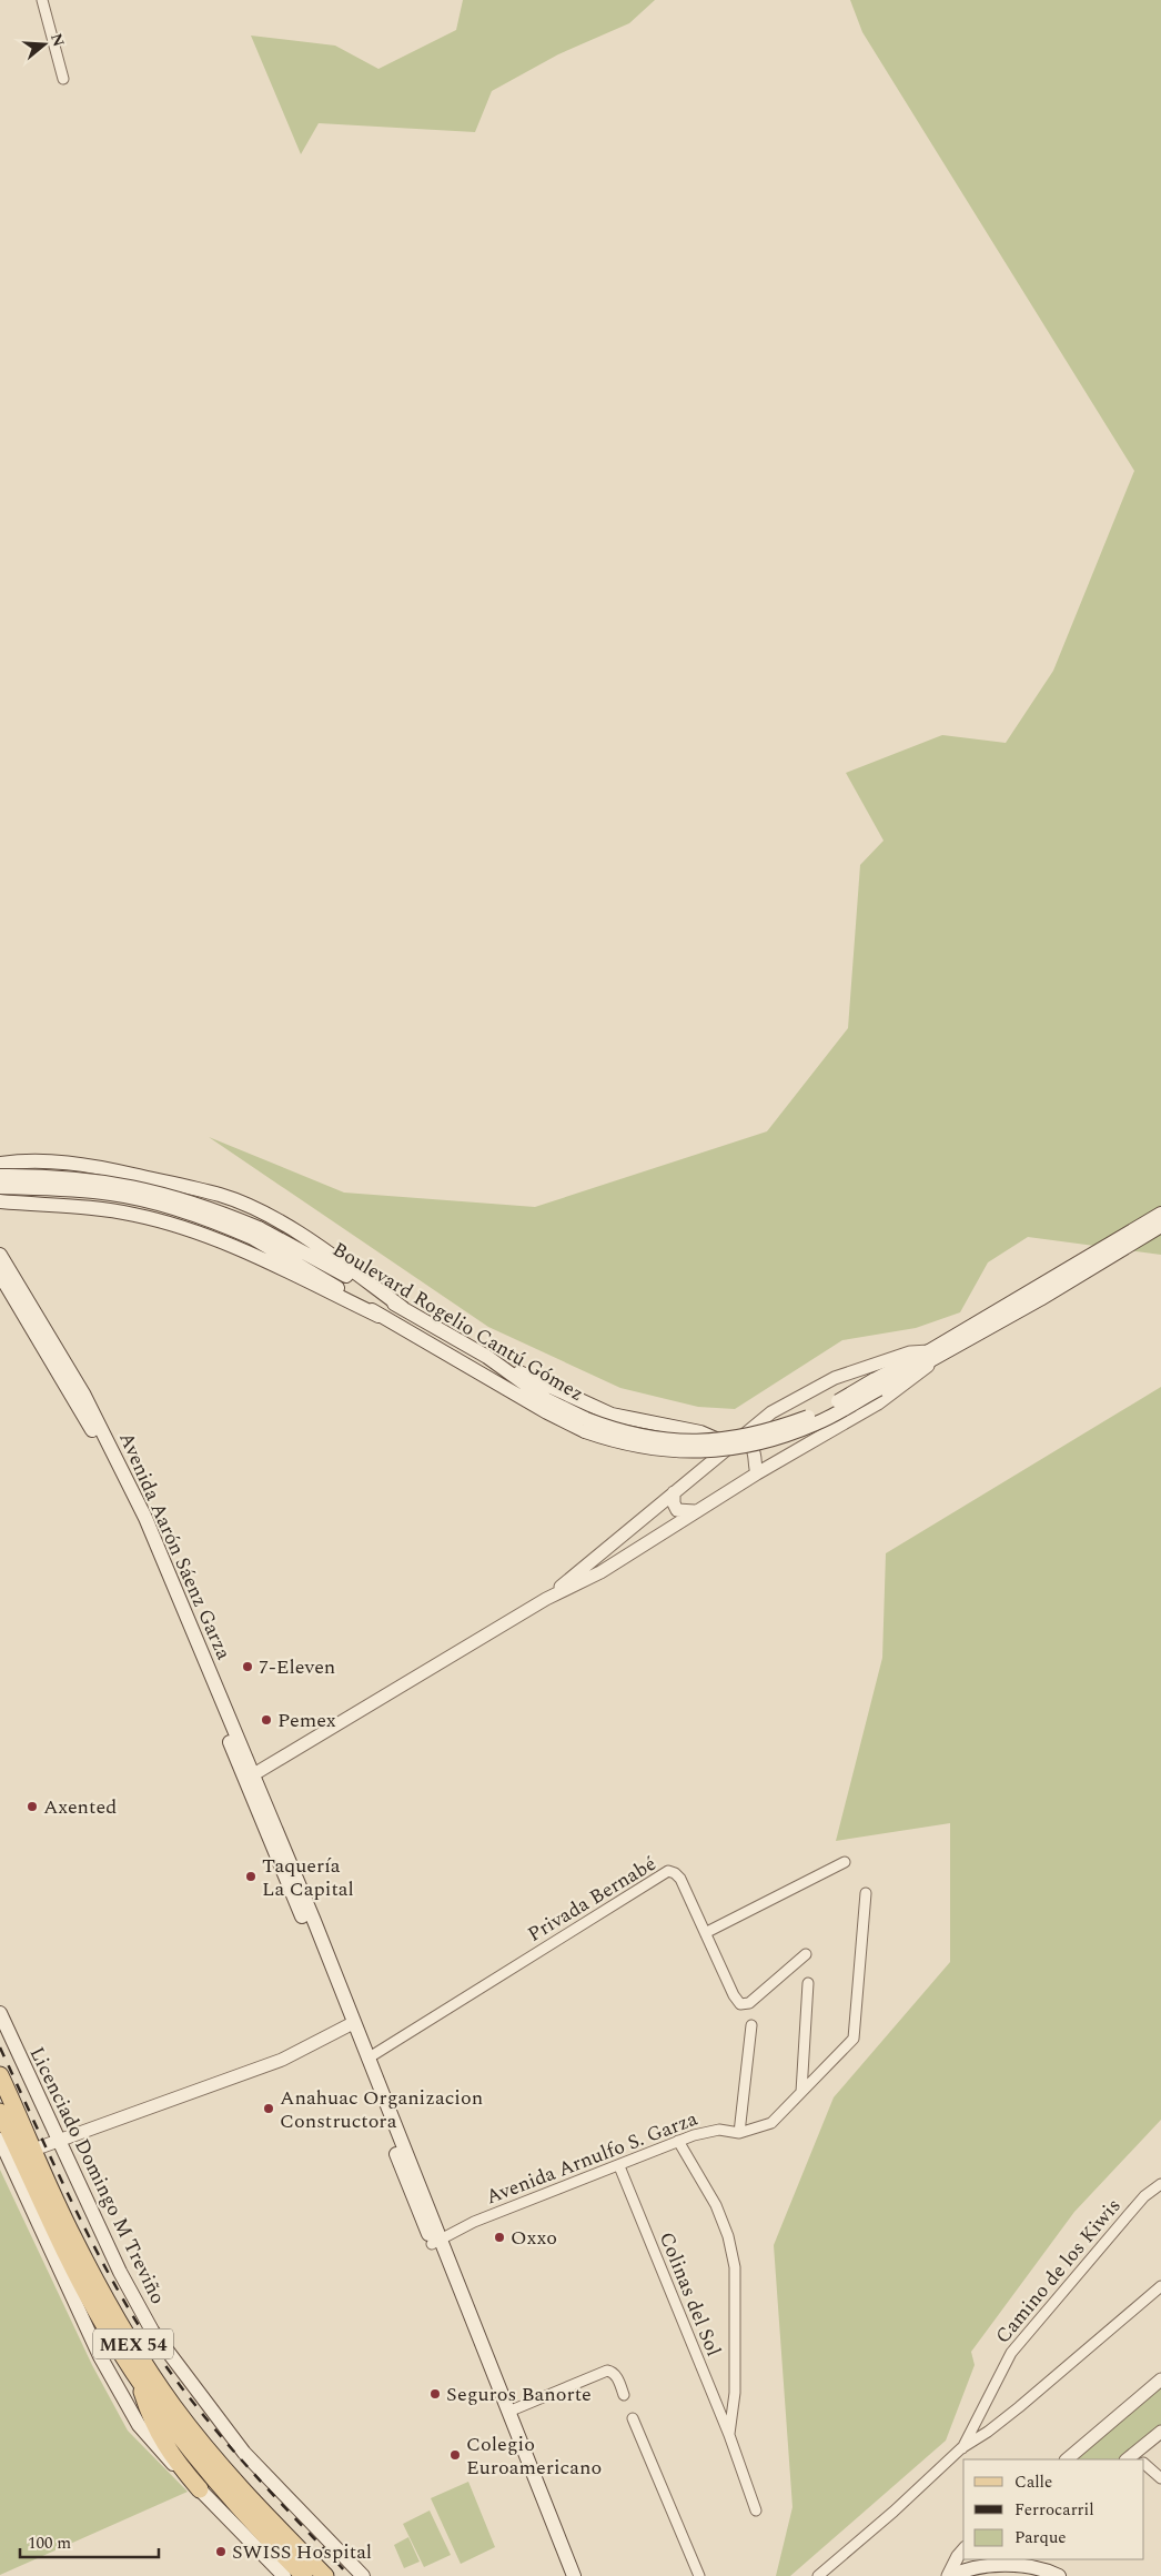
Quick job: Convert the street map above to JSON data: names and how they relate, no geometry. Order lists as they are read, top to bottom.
{
  "streets": {
    "main road": [
      "Boulevard Rogelio Cantú Gómez",
      "Avenida Aarón Sáenz Garza",
      "Licenciado Domingo M Treviño",
      "MEX 54"
    ],
    "street": [
      "Privada Bernabé",
      "Avenida Arnulfo S. Garza",
      "Camino de los Kiwis",
      "Colinas del Sol"
    ]
  },
  "crossings": [
    ["Boulevard Rogelio Cantú Gómez", "Avenida Aarón Sáenz Garza"],
    ["Avenida Aarón Sáenz Garza", "Privada Bernabé"],
    ["Avenida Aarón Sáenz Garza", "Avenida Arnulfo S. Garza"],
    ["Avenida Arnulfo S. Garza", "Colinas del Sol"]
  ],
  "places": [
    "7-Eleven",
    "Pemex",
    "Axented",
    "Taquería La Capital",
    "Anahuac Organizacion Constructora",
    "Oxxo",
    "Seguros Banorte",
    "Colegio Euroamericano",
    "SWISS Hospital"
  ],
  "legend": ["Calle", "Ferrocarril", "Parque"],
  "scale_bar": "100 m",
  "north": "right"
}
